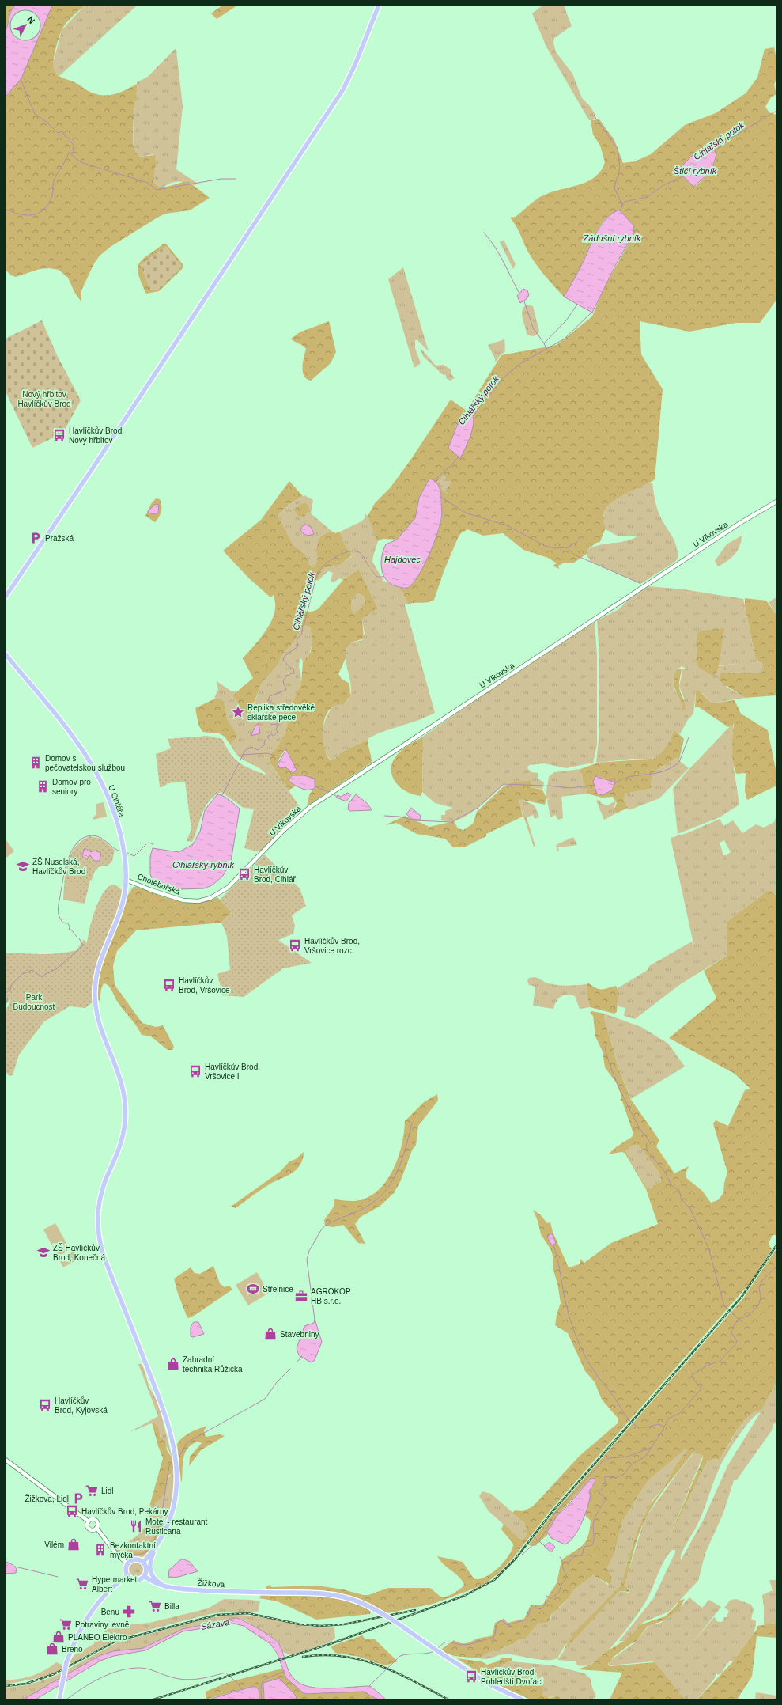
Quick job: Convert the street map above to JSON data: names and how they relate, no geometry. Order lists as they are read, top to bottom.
{
  "streets": {
    "main road": [
      "U Vlkovska",
      "U Cihláře",
      "Chotěbořská",
      "Žižkova"
    ]
  },
  "crossings": [
    ["U Vlkovska", "Chotěbořská"],
    ["U Cihláře", "Chotěbořská"]
  ],
  "water": [
    "Cihlářský potok",
    "Štičí rybník",
    "Zádušní rybník",
    "Hajdovec",
    "Cihlářský rybník",
    "Sázava"
  ],
  "parks": ["Nový hřbitov Havlíčkův Brod", "Park Budoucnost"],
  "places": {
    "bus stop": [
      "Havlíčkův Brod, Nový hřbitov",
      "Havlíčkův Brod, Cihlář",
      "Havlíčkův Brod, Vršovice rozc.",
      "Havlíčkův Brod, Vršovice",
      "Havlíčkův Brod, Vršovice I",
      "Havlíčkův Brod, Kyjovská",
      "Havlíčkův Brod, Pekárny",
      "Havlíčkův Brod, Pohledští Dvořáci"
    ],
    "parking": ["Pražská", "Žižkova, Lidl"],
    "place": ["Replika středověké sklářské pece"],
    "building": ["Domov s pečovatelskou službou", "Domov pro seniory", "Bezkontaktní myčka"],
    "school or university": ["ZŠ Nuselská, Havlíčkův Brod", "ZŠ Havlíčkův Brod, Konečná"],
    "sports": ["Střelnice"],
    "office": ["AGROKOP HB s.r.o."],
    "shop": [
      "Stavebniny",
      "Zahradní technika Růžička",
      "Vilém",
      "PLANEO Elektro",
      "Breno"
    ],
    "supermarket": [
      "Lidl",
      "Hypermarket Albert",
      "Billa",
      "Potraviny levně"
    ],
    "restaurant": ["Motel - restaurant Rusticana"],
    "pharmacy": ["Benu"]
  },
  "north": "top right"
}
